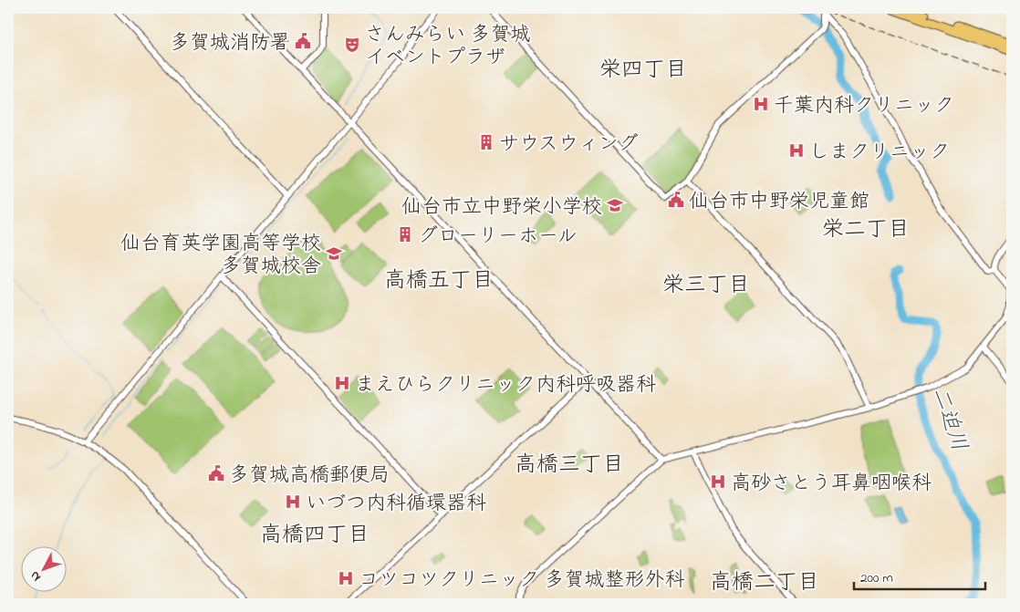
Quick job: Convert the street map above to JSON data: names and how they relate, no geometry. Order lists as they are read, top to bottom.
{
  "districts": [
    "栄四丁目",
    "栄二丁目",
    "高橋五丁目",
    "栄三丁目",
    "高橋三丁目",
    "高橋四丁目",
    "高橋二丁目"
  ],
  "water": ["二迫川"],
  "places": {
    "public building": ["多賀城消防署", "仙台市中野栄児童館", "多賀城高橋郵便局"],
    "theatre": ["さんみらい 多賀城 イベントプラザ"],
    "hospital": [
      "千葉内科クリニック",
      "しまクリニック",
      "まえひらクリニック内科呼吸器科",
      "高砂さとう耳鼻咽喉科",
      "いづつ内科循環器科",
      "コツコツクリニック 多賀城整形外科"
    ],
    "building": ["サウスウィング", "グローリーホール"],
    "school or university": ["仙台市立中野栄小学校", "仙台育英学園高等学校 多賀城校舎"]
  },
  "scale_bar": "200 m",
  "north": "bottom left"
}
